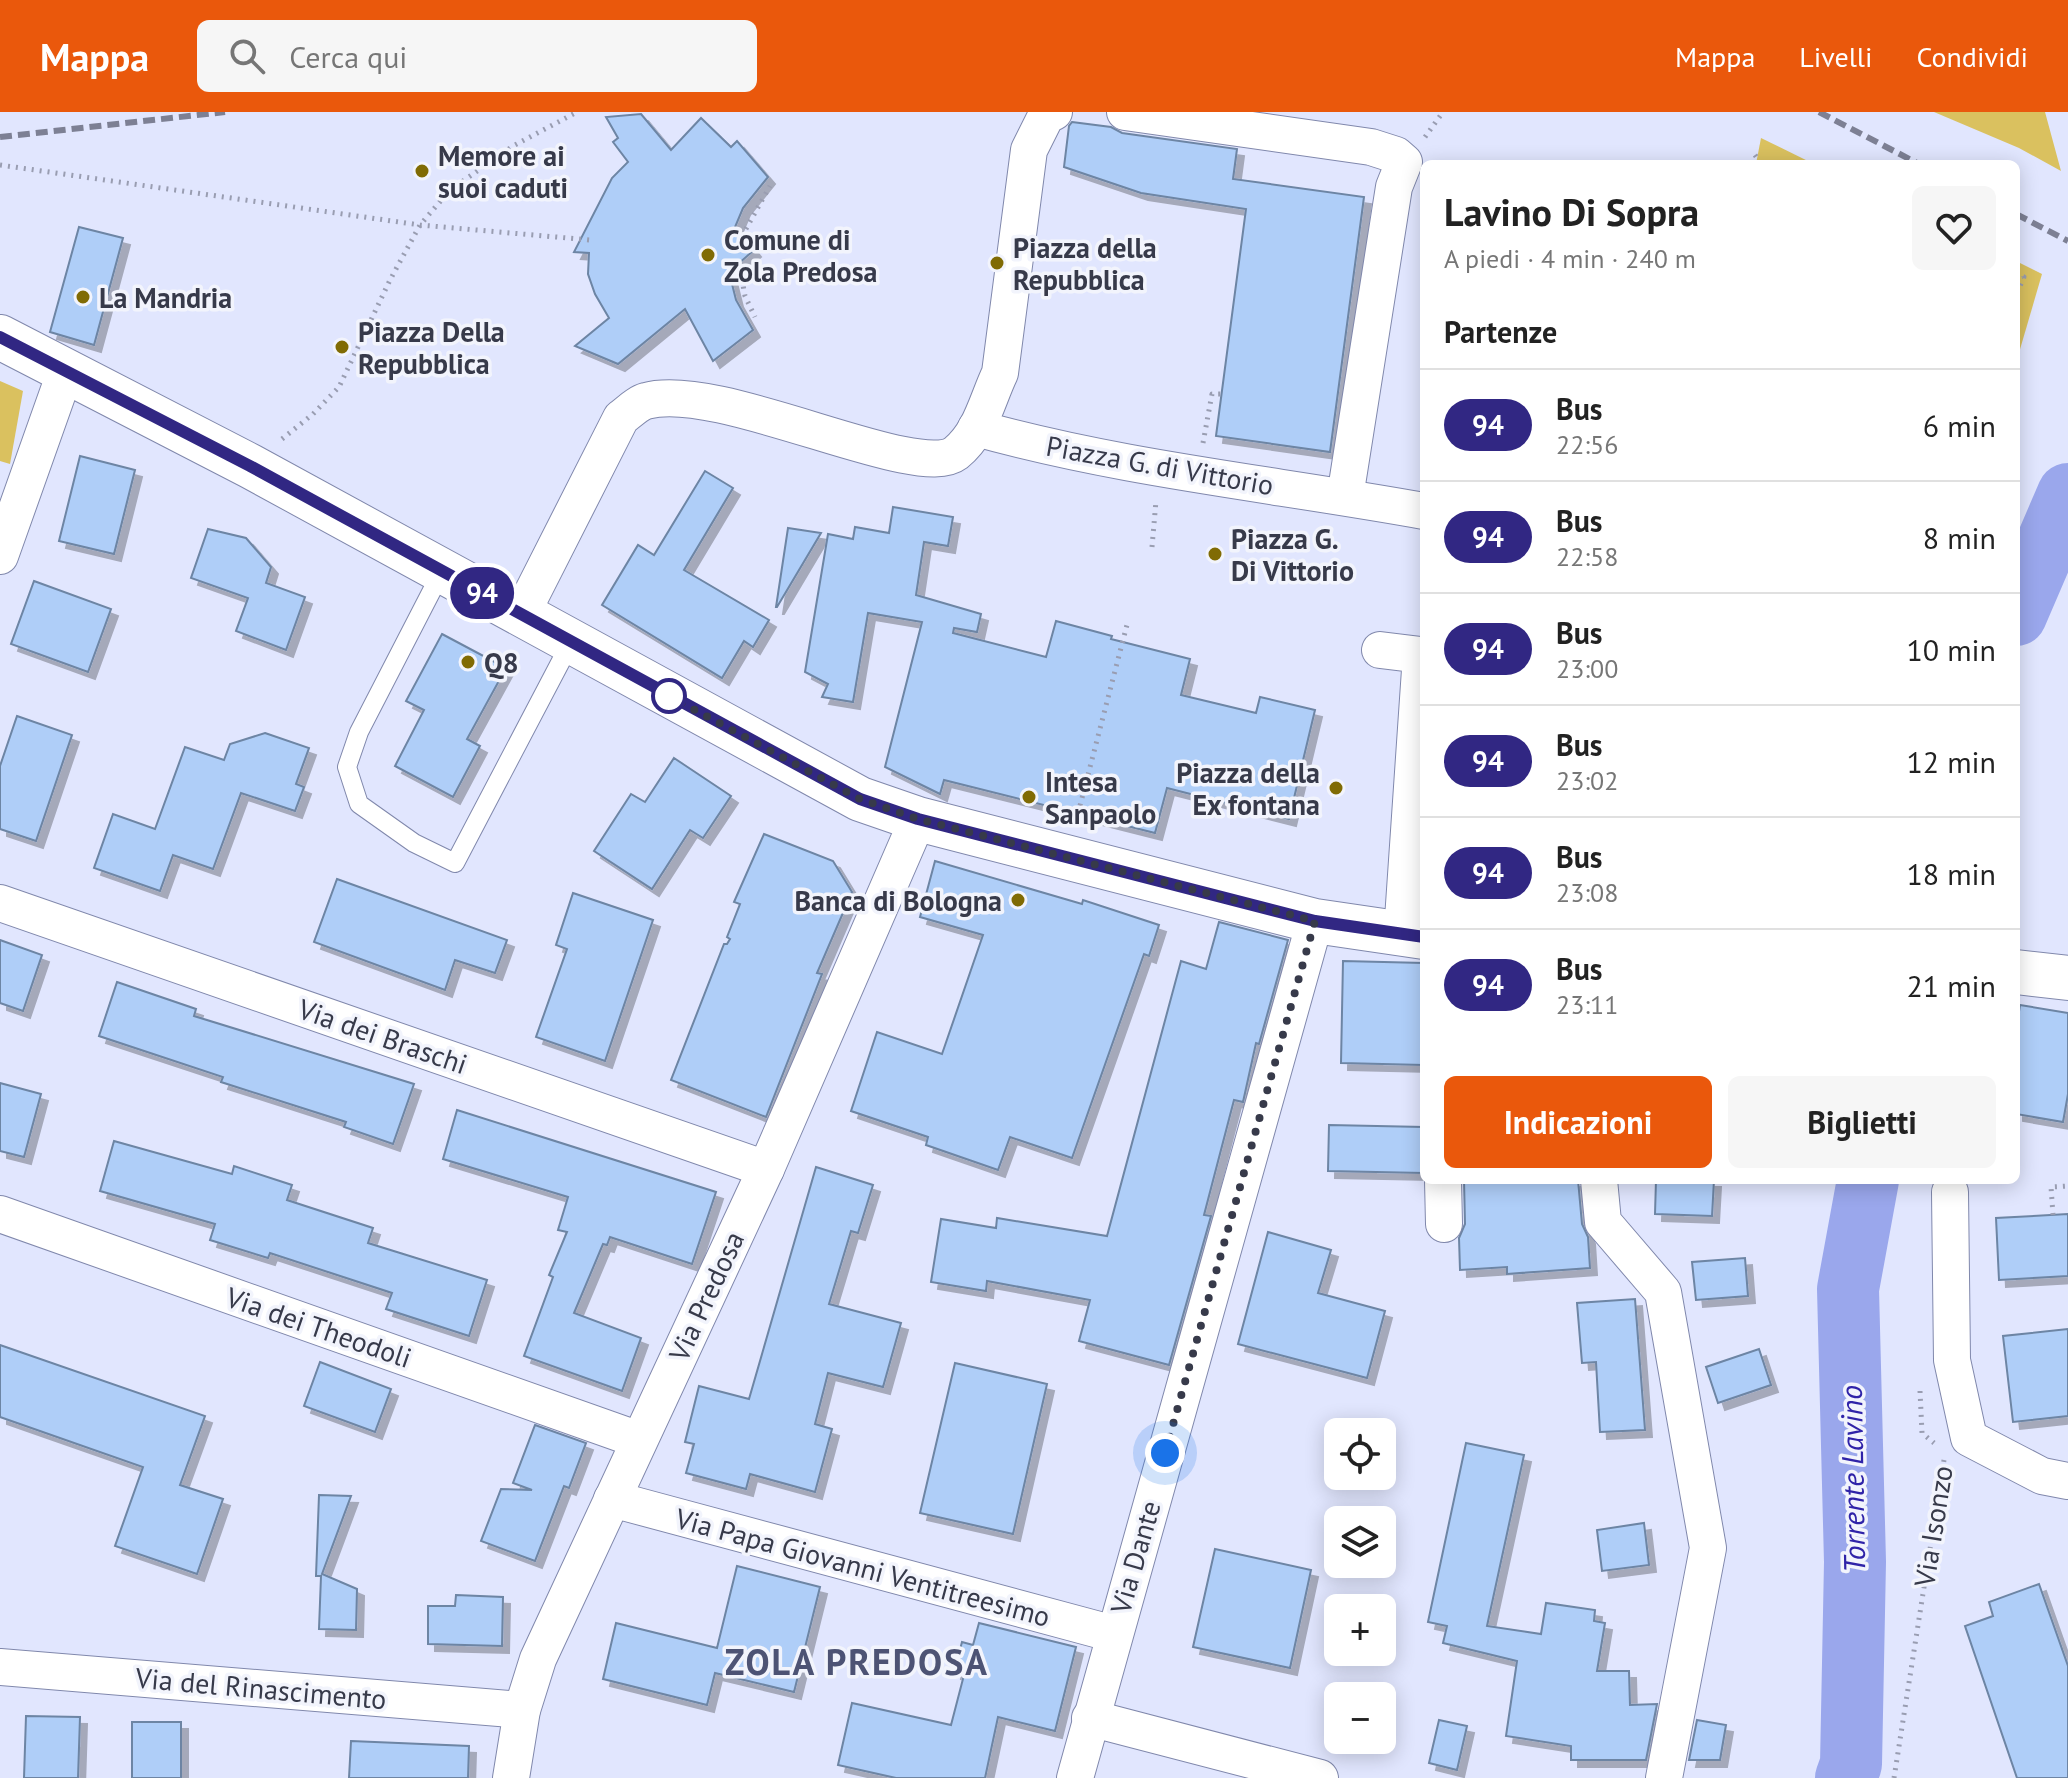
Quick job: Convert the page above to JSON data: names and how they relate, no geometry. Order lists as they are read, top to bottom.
{
  "streets": {
    "street": [
      "Piazza G. di Vittorio",
      "Via dei Braschi",
      "Via Predosa",
      "Via dei Theodoli",
      "Via Isonzo",
      "Via Dante",
      "Via Papa Giovanni Ventitreesimo",
      "Via del Rinascimento"
    ]
  },
  "crossings": [
    ["Via dei Braschi", "Via Predosa"],
    ["Via Predosa", "Via dei Theodoli"],
    ["Via Predosa", "Via Papa Giovanni Ventitreesimo"],
    ["Via Predosa", "Via del Rinascimento"],
    ["Via Dante", "Via Papa Giovanni Ventitreesimo"]
  ],
  "districts": ["ZOLA PREDOSA"],
  "water": ["Torrente Lavino"],
  "places": [
    "Memore ai suoi caduti",
    "Comune di Zola Predosa",
    "Piazza della Repubblica",
    "La Mandria",
    "Piazza Della Repubblica",
    "Piazza G. Di Vittorio",
    "Q8",
    "Piazza della Ex fontana",
    "Intesa Sanpaolo",
    "Banca di Bologna"
  ],
  "lines": ["bus line 94"],
  "page": {
    "header": "Mappa",
    "search": "Cerca qui",
    "nav": ["Mappa", "Livelli", "Condividi"],
    "on_map": "94",
    "heading": [
      ["Lavino Di Sopra", "A piedi · 4 min · 240 m"],
      "Partenze"
    ],
    "list": [
      {
        "mark": "94",
        "name": "Bus",
        "note": "22:56",
        "value": "6 min"
      },
      {
        "mark": "94",
        "name": "Bus",
        "note": "22:58",
        "value": "8 min"
      },
      {
        "mark": "94",
        "name": "Bus",
        "note": "23:00",
        "value": "10 min"
      },
      {
        "mark": "94",
        "name": "Bus",
        "note": "23:02",
        "value": "12 min"
      },
      {
        "mark": "94",
        "name": "Bus",
        "note": "23:08",
        "value": "18 min"
      },
      {
        "mark": "94",
        "name": "Bus",
        "note": "23:11",
        "value": "21 min"
      }
    ],
    "buttons": ["Indicazioni", "Biglietti"],
    "map_buttons": ["+", "−"]
  }
}
